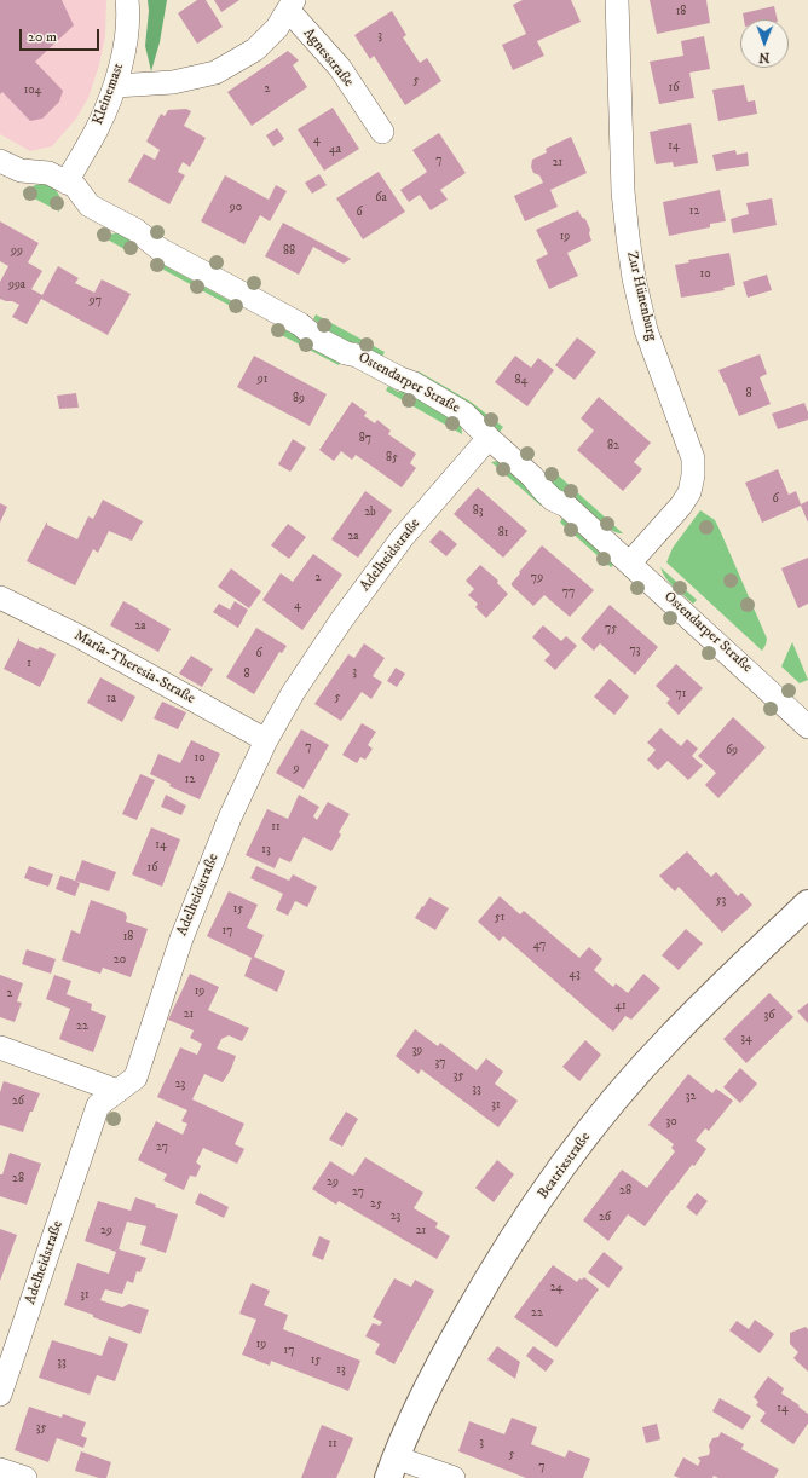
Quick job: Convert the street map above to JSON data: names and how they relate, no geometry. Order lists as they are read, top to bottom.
{
  "streets": {
    "street": [
      "Agnesstraße",
      "Kleinemast",
      "Zur Hünenburg",
      "Ostendarper Straße",
      "Adelheidstraße",
      "Maria-Theresia-Straße",
      "Beatrixstraße"
    ]
  },
  "crossings": [
    ["Kleinemast", "Ostendarper Straße"],
    ["Zur Hünenburg", "Ostendarper Straße"],
    ["Ostendarper Straße", "Adelheidstraße"],
    ["Adelheidstraße", "Maria-Theresia-Straße"]
  ],
  "house_numbers": [
    "18",
    "3",
    "5",
    "16",
    "2",
    "104",
    "4",
    "14",
    "4a",
    "7",
    "21",
    "6a",
    "90",
    "12",
    "6",
    "19",
    "99",
    "88",
    "10",
    "99a",
    "97",
    "91",
    "84",
    "8",
    "89",
    "87",
    "82",
    "85",
    "6",
    "83",
    "2b",
    "81",
    "2a",
    "2",
    "79",
    "77",
    "4",
    "2a",
    "75",
    "73",
    "6",
    "1",
    "3",
    "8",
    "71",
    "5",
    "1a",
    "7",
    "69",
    "10",
    "9",
    "12",
    "11",
    "14",
    "13",
    "16",
    "53",
    "15",
    "51",
    "17",
    "18",
    "47",
    "20",
    "43",
    "19",
    "2",
    "41",
    "21",
    "36",
    "22",
    "34",
    "39",
    "37",
    "35",
    "23",
    "33",
    "32",
    "26",
    "31",
    "30",
    "27",
    "28",
    "29",
    "28",
    "27",
    "25",
    "23",
    "26",
    "29",
    "21",
    "24",
    "31",
    "22",
    "19",
    "17",
    "15",
    "33",
    "13",
    "14",
    "35",
    "3",
    "11",
    "5",
    "7"
  ],
  "scale_bar": "20 m",
  "north": "bottom"
}
